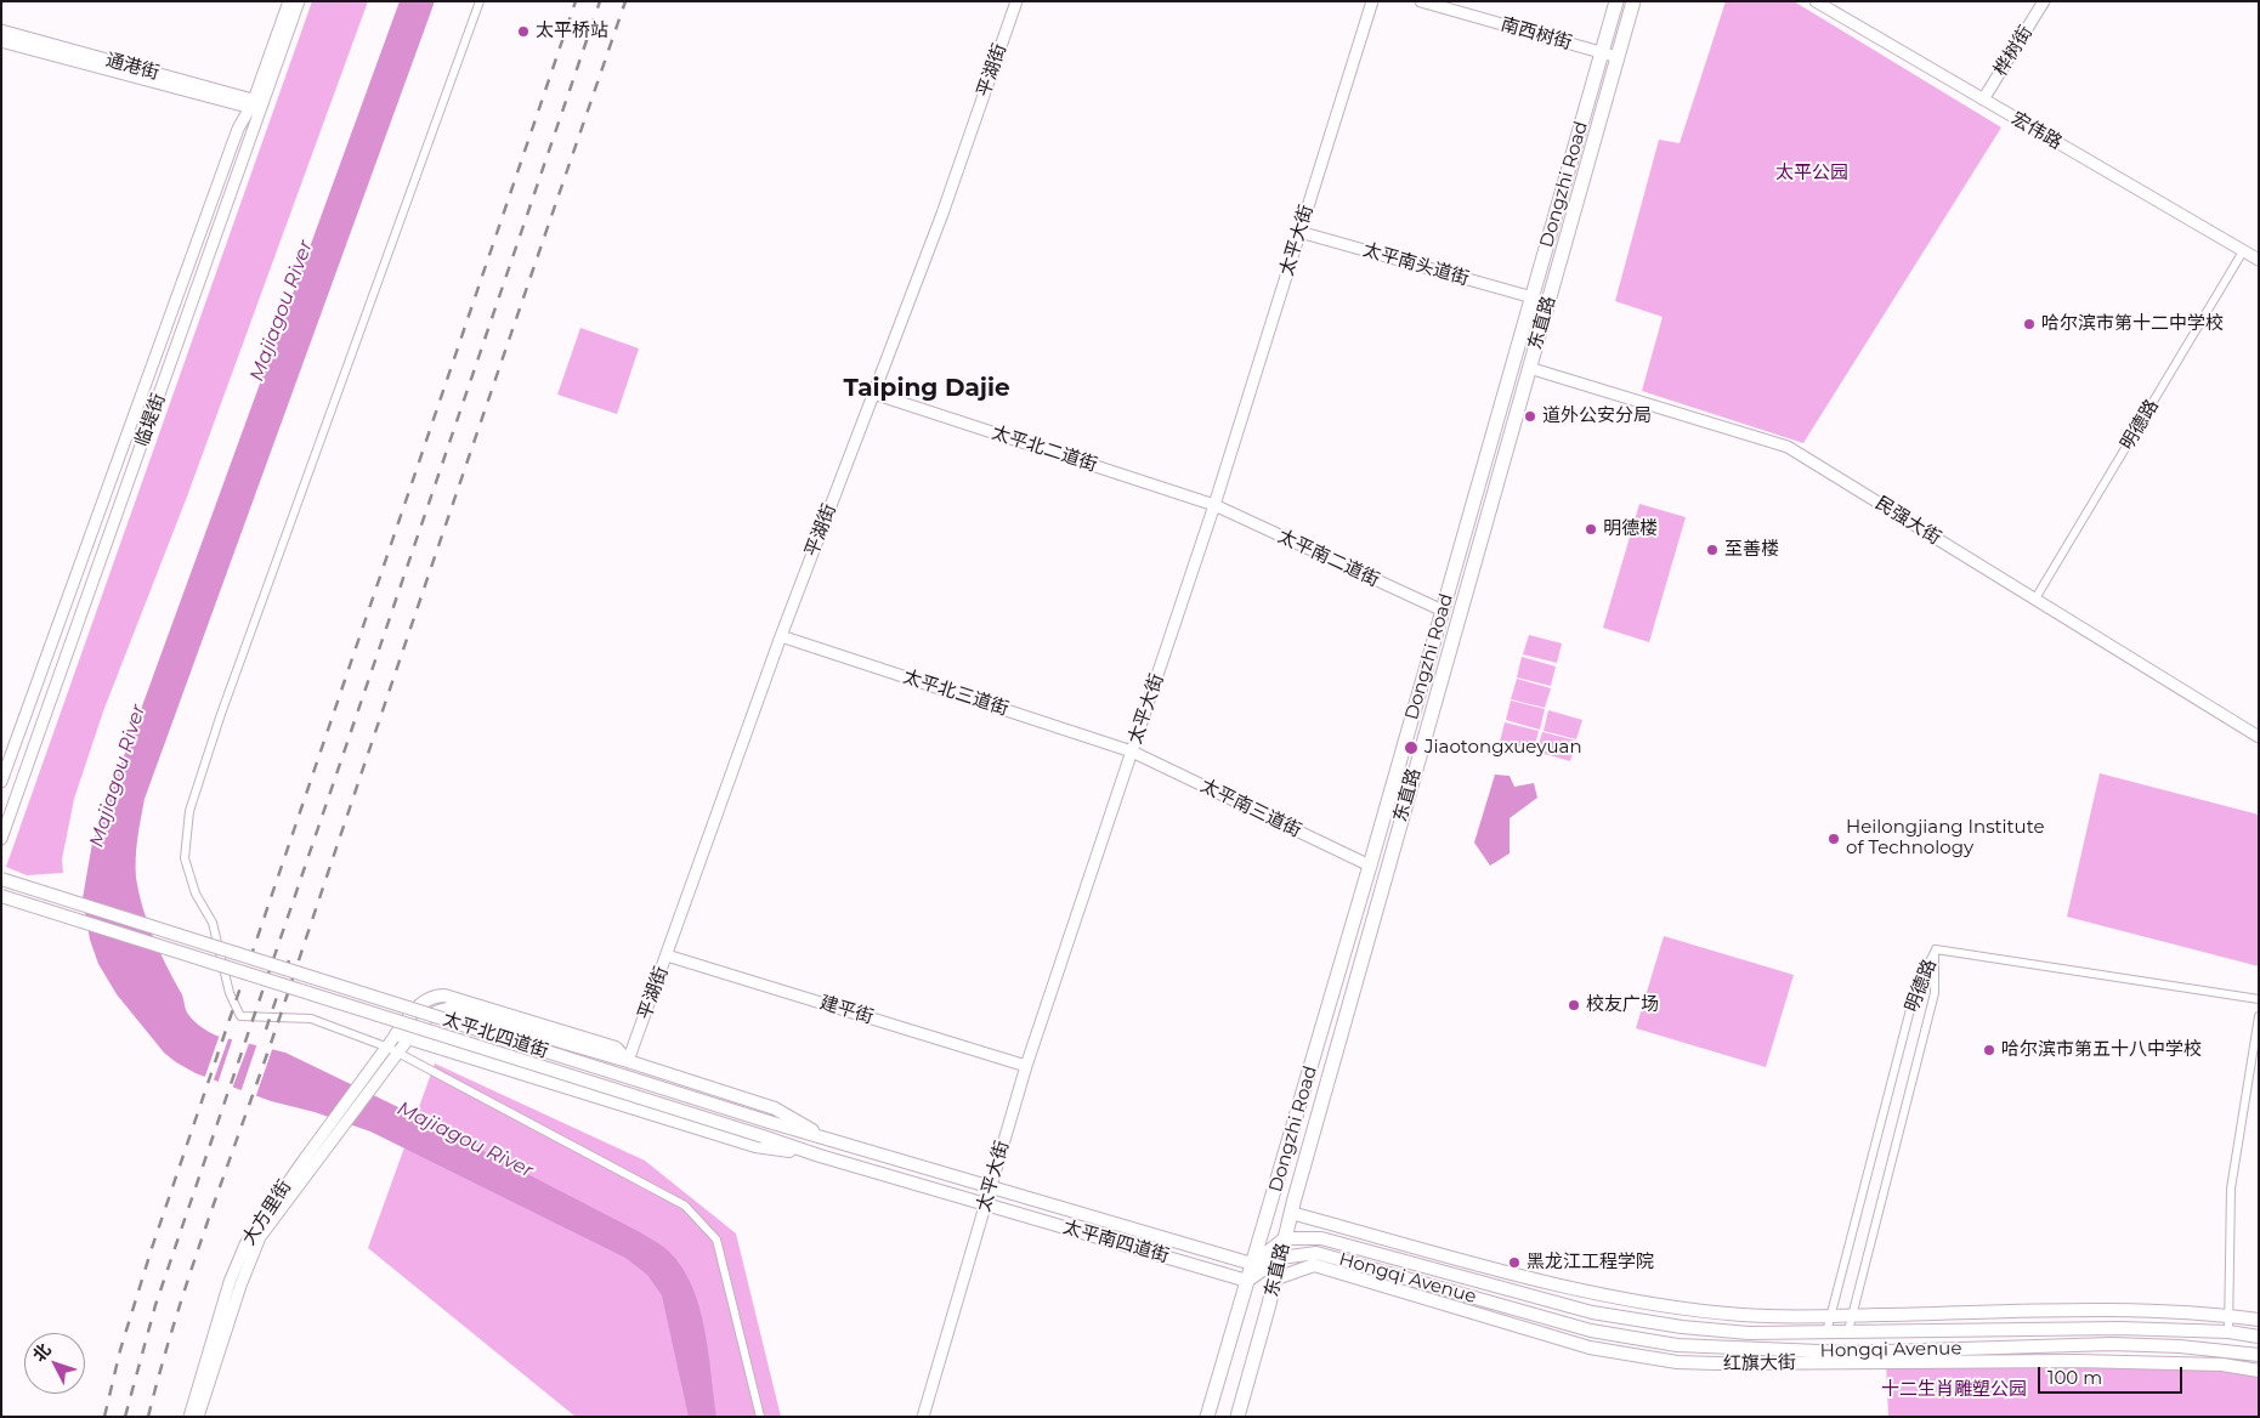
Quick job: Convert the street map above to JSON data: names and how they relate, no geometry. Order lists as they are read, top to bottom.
{
  "streets": {
    "highway": ["Dongzhi Road", "东直路"],
    "main road": [
      "太平北四道街",
      "太平南四道街",
      "Hongqi Avenue",
      "红旗大街"
    ],
    "street": [
      "南西树街",
      "桦树街",
      "通港街",
      "平湖街",
      "宏伟路",
      "太平大街",
      "太平南头道街",
      "临堤街",
      "明德路",
      "太平北二道街",
      "民强大街",
      "太平南二道街",
      "太平北三道街",
      "太平南三道街",
      "建平街",
      "大方里街"
    ]
  },
  "crossings": [
    ["南西树街", "Dongzhi Road"],
    ["南西树街", "东直路"],
    ["桦树街", "宏伟路"],
    ["通港街", "临堤街"],
    ["平湖街", "太平北二道街"],
    ["平湖街", "太平北三道街"],
    ["平湖街", "建平街"],
    ["宏伟路", "明德路"],
    ["Dongzhi Road", "太平南头道街"],
    ["Dongzhi Road", "太平南二道街"],
    ["Dongzhi Road", "太平南三道街"],
    ["Dongzhi Road", "太平南四道街"],
    ["太平大街", "太平南头道街"],
    ["太平大街", "太平北二道街"],
    ["太平大街", "太平南二道街"],
    ["太平大街", "太平北三道街"],
    ["太平大街", "太平南三道街"],
    ["太平大街", "建平街"],
    ["太平大街", "太平北四道街"],
    ["太平大街", "太平南四道街"],
    ["东直路", "民强大街"],
    ["东直路", "Hongqi Avenue"],
    ["东直路", "红旗大街"],
    ["明德路", "民强大街"],
    ["明德路", "Hongqi Avenue"],
    ["太平北二道街", "太平南二道街"],
    ["太平北三道街", "太平南三道街"],
    ["太平北四道街", "太平南四道街"]
  ],
  "districts": ["Taiping Dajie"],
  "water": ["Majiagou River"],
  "parks": ["太平公园", "十二生肖雕塑公园"],
  "places": [
    "太平桥站",
    "哈尔滨市第十二中学校",
    "道外公安分局",
    "明德楼",
    "至善楼",
    "Jiaotongxueyuan",
    "Heilongjiang Institute of Technology",
    "校友广场",
    "哈尔滨市第五十八中学校",
    "黑龙江工程学院"
  ],
  "scale_bar": "100 m",
  "north": "top left"
}
